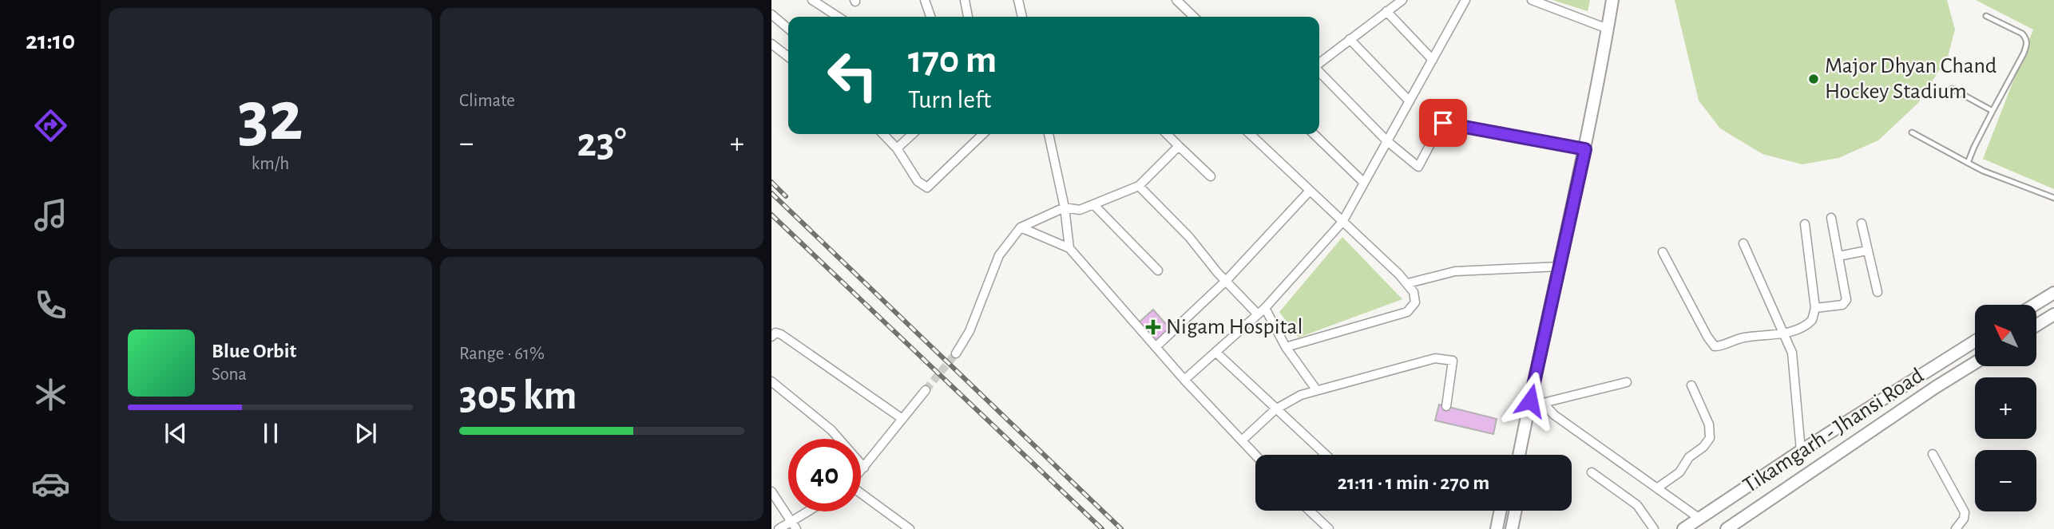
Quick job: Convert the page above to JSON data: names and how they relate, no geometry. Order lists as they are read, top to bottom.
{
  "streets": {
    "street": ["Tikamgarh - Jhansi Road"]
  },
  "places": {
    "other": ["Major Dhyan Chand Hockey Stadium"],
    "health": ["Nigam Hospital"]
  },
  "north": "top left",
  "page": {
    "tabs": "21:10",
    "tile": [
      ["32", "km/h"],
      "Climate",
      ["Range · 61%", "305 km"]
    ],
    "turn": ["170 m", "Turn left"],
    "heat": ["−", "23°", "+"],
    "map_buttons": ["+", "−"],
    "song": ["Blue Orbit", "Sona"],
    "limit": "40",
    "trip": "21:11 · 1 min · 270 m"
  }
}
